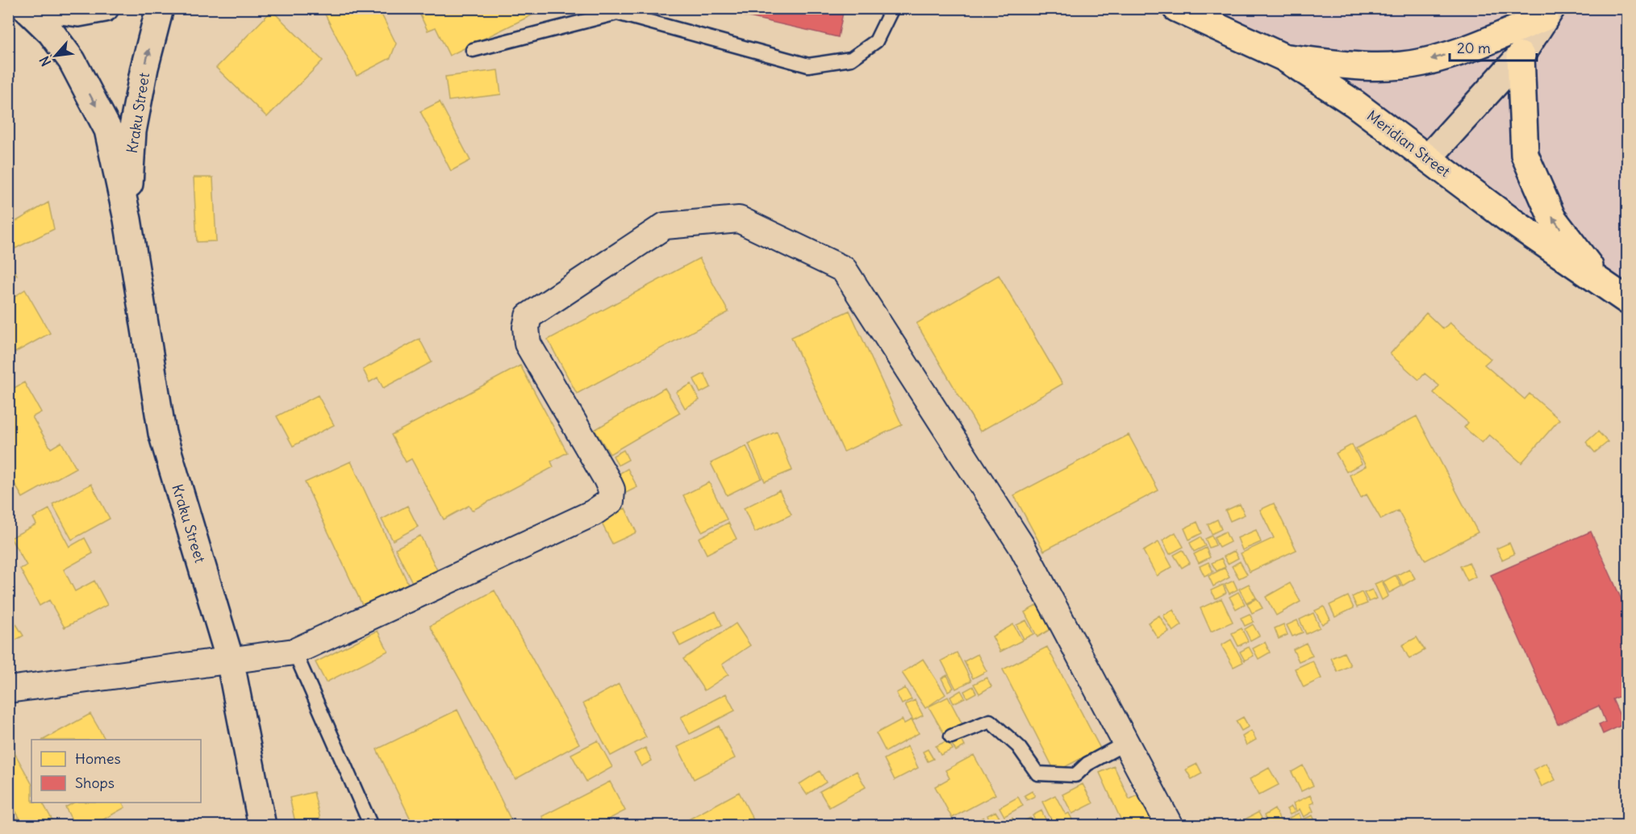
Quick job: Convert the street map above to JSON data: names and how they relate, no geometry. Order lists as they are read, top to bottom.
{
  "streets": {
    "main road": ["Kraku Street", "Meridian Street"]
  },
  "legend": ["Homes", "Shops"],
  "scale_bar": "20 m",
  "north": "bottom left"
}
